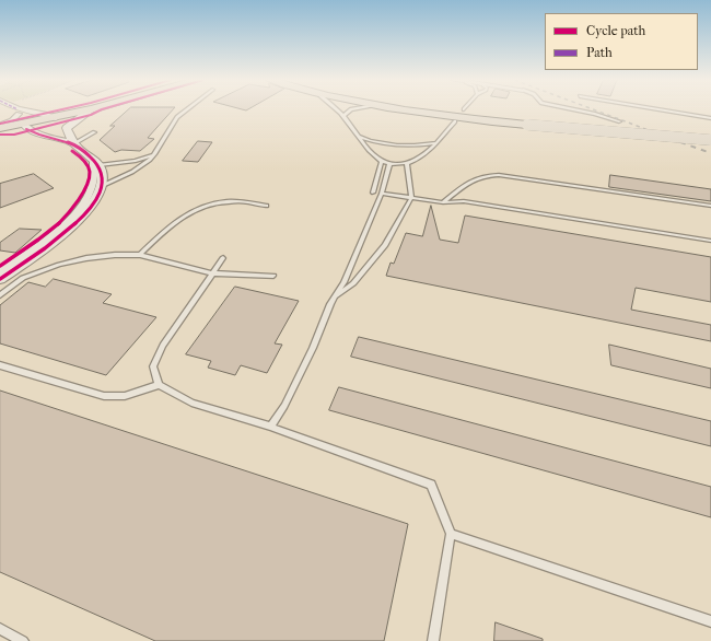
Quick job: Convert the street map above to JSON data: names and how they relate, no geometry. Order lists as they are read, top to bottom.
{
  "legend": ["Cycle path", "Path"]
}
